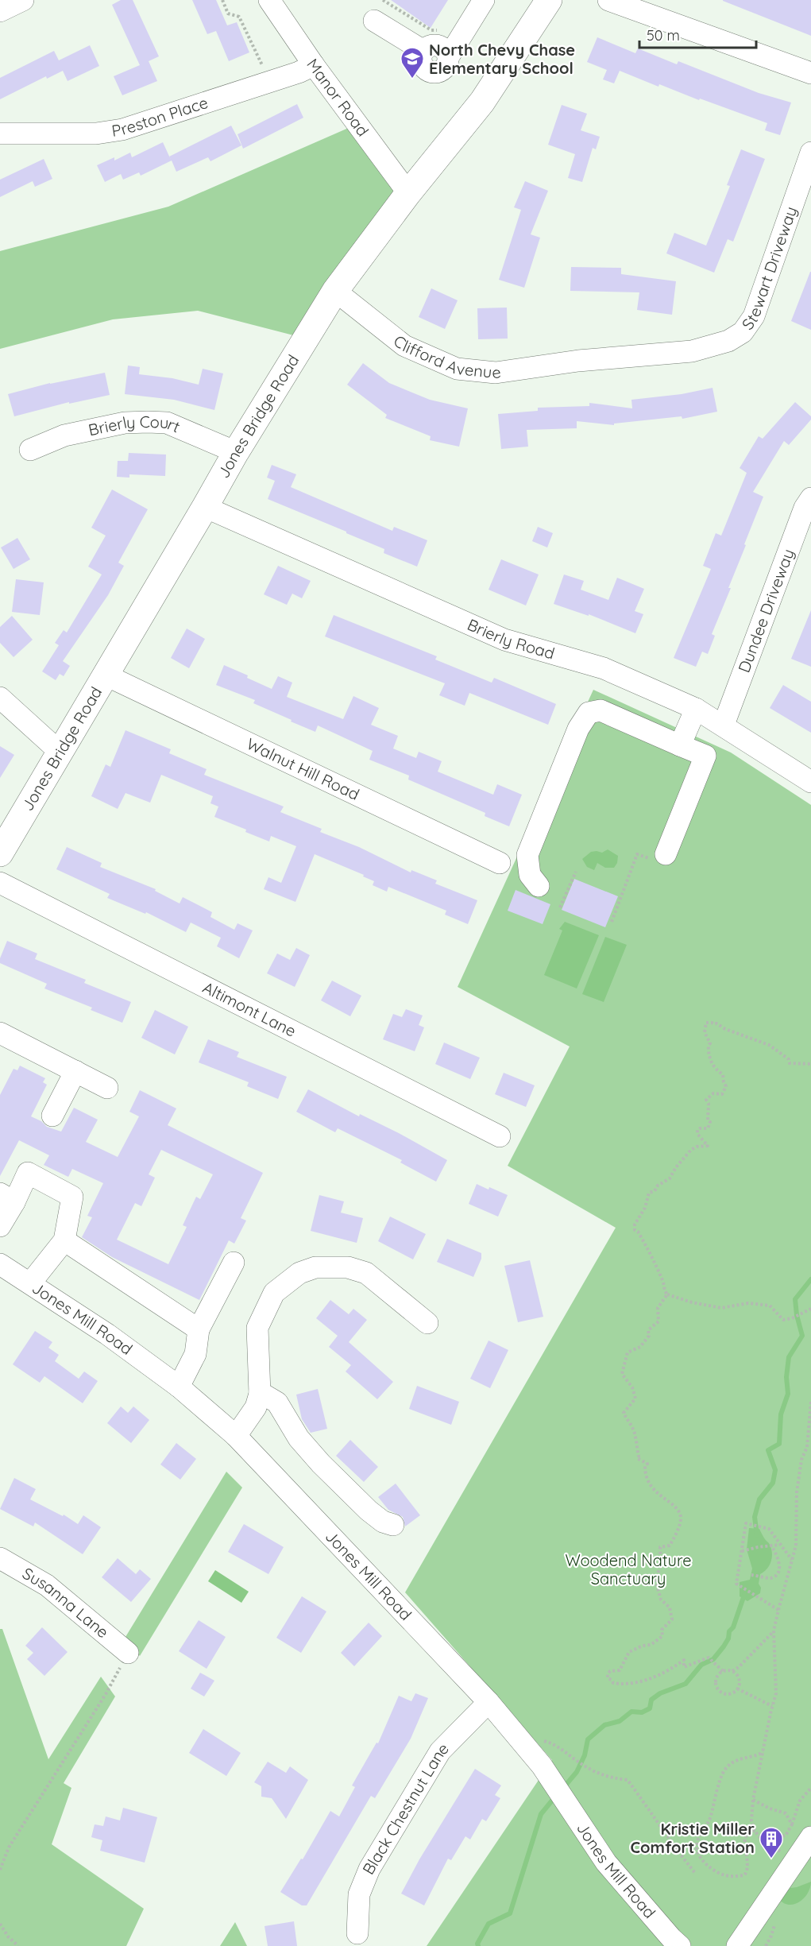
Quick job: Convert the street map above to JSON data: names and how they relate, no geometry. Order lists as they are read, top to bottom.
{
  "streets": {
    "main road": ["Jones Bridge Road"],
    "street": [
      "Manor Road",
      "Preston Place",
      "Stewart Driveway",
      "Clifford Avenue",
      "Brierly Court",
      "Dundee Driveway",
      "Brierly Road",
      "Walnut Hill Road",
      "Altimont Lane",
      "Jones Mill Road",
      "Susanna Lane",
      "Black Chestnut Lane"
    ]
  },
  "crossings": [
    ["Manor Road", "Preston Place"],
    ["Manor Road", "Jones Bridge Road"],
    ["Stewart Driveway", "Clifford Avenue"],
    ["Clifford Avenue", "Jones Bridge Road"],
    ["Jones Bridge Road", "Brierly Court"],
    ["Jones Bridge Road", "Brierly Road"],
    ["Jones Bridge Road", "Walnut Hill Road"],
    ["Dundee Driveway", "Brierly Road"],
    ["Jones Mill Road", "Black Chestnut Lane"]
  ],
  "parks": ["Woodend Nature Sanctuary"],
  "places": {
    "school or university": ["North Chevy Chase Elementary School"],
    "building": ["Kristie Miller Comfort Station"]
  },
  "scale_bar": "50 m"
}
